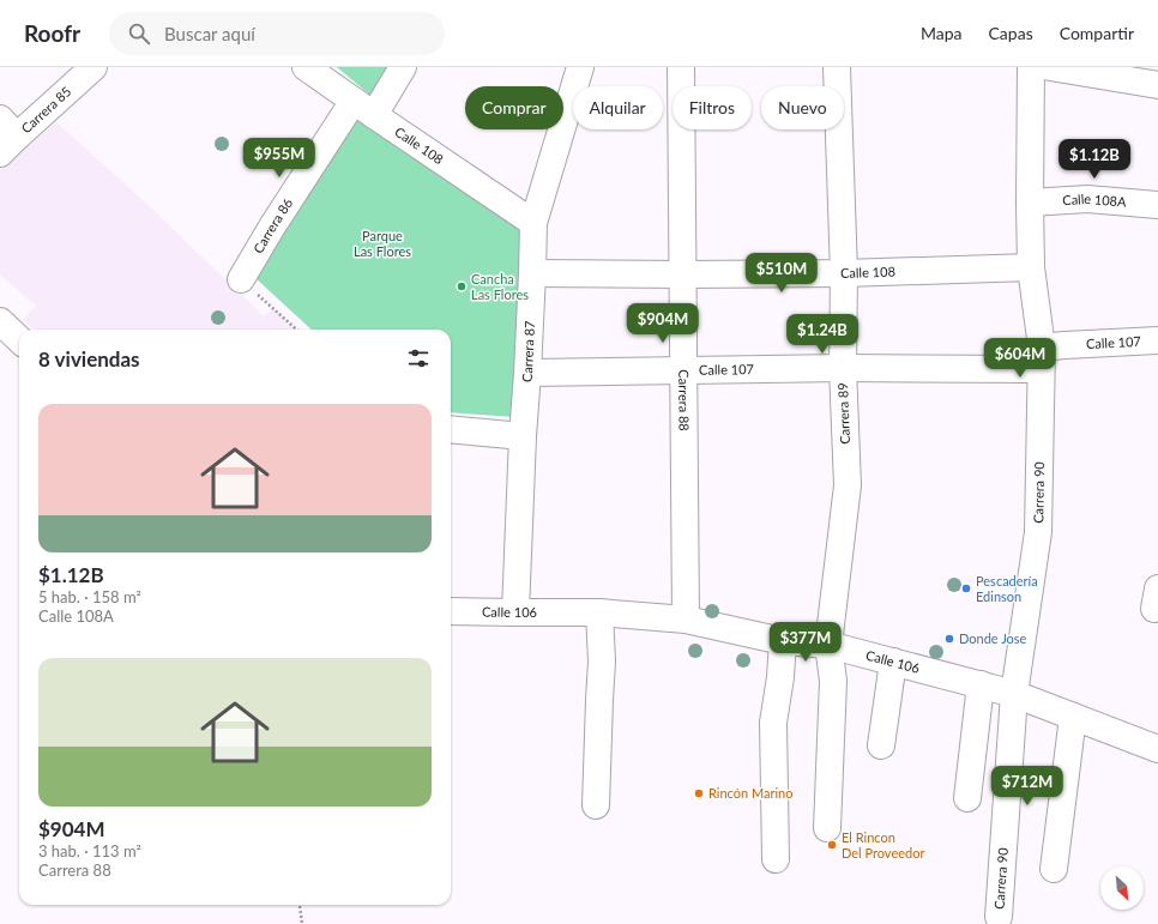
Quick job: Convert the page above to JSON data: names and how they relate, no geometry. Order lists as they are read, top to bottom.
{
  "streets": {
    "street": [
      "Carrera 85",
      "Calle 108",
      "Calle 108A",
      "Carrera 86",
      "Calle 107",
      "Carrera 87",
      "Carrera 88",
      "Carrera 89",
      "Carrera 90",
      "Calle 106"
    ]
  },
  "crossings": [
    ["Calle 108", "Carrera 86"],
    ["Calle 108", "Carrera 87"],
    ["Calle 108", "Carrera 88"],
    ["Calle 108", "Carrera 89"],
    ["Calle 108", "Carrera 90"],
    ["Calle 108A", "Carrera 90"],
    ["Calle 107", "Carrera 87"],
    ["Calle 107", "Carrera 88"],
    ["Calle 107", "Carrera 89"],
    ["Calle 107", "Carrera 90"],
    ["Carrera 87", "Calle 106"],
    ["Carrera 88", "Calle 106"],
    ["Carrera 89", "Calle 106"],
    ["Carrera 90", "Calle 106"]
  ],
  "parks": ["Parque Las Flores"],
  "places": [
    "Cancha Las Flores",
    "Pescadería Edinson",
    "Donde Jose",
    "Rincón Marino",
    "El Rincon Del Proveedor"
  ],
  "north": "bottom right",
  "page": {
    "header": "Roofr",
    "search": "Buscar aquí",
    "nav": ["Mapa", "Capas", "Compartir"],
    "chip": [
      "Comprar",
      "Alquilar",
      "Filtros",
      "Nuevo"
    ],
    "price": [
      "$955M",
      "$1.12B",
      "$510M",
      "$904M",
      "$1.24B",
      "$604M",
      "$377M",
      "$712M"
    ],
    "heading": "8 viviendas",
    "list": [
      {
        "name": "$1.12B",
        "note": "5 hab. · 158 m² · Calle 108A"
      },
      {
        "name": "$904M",
        "note": "3 hab. · 113 m² · Carrera 88"
      }
    ]
  }
}
